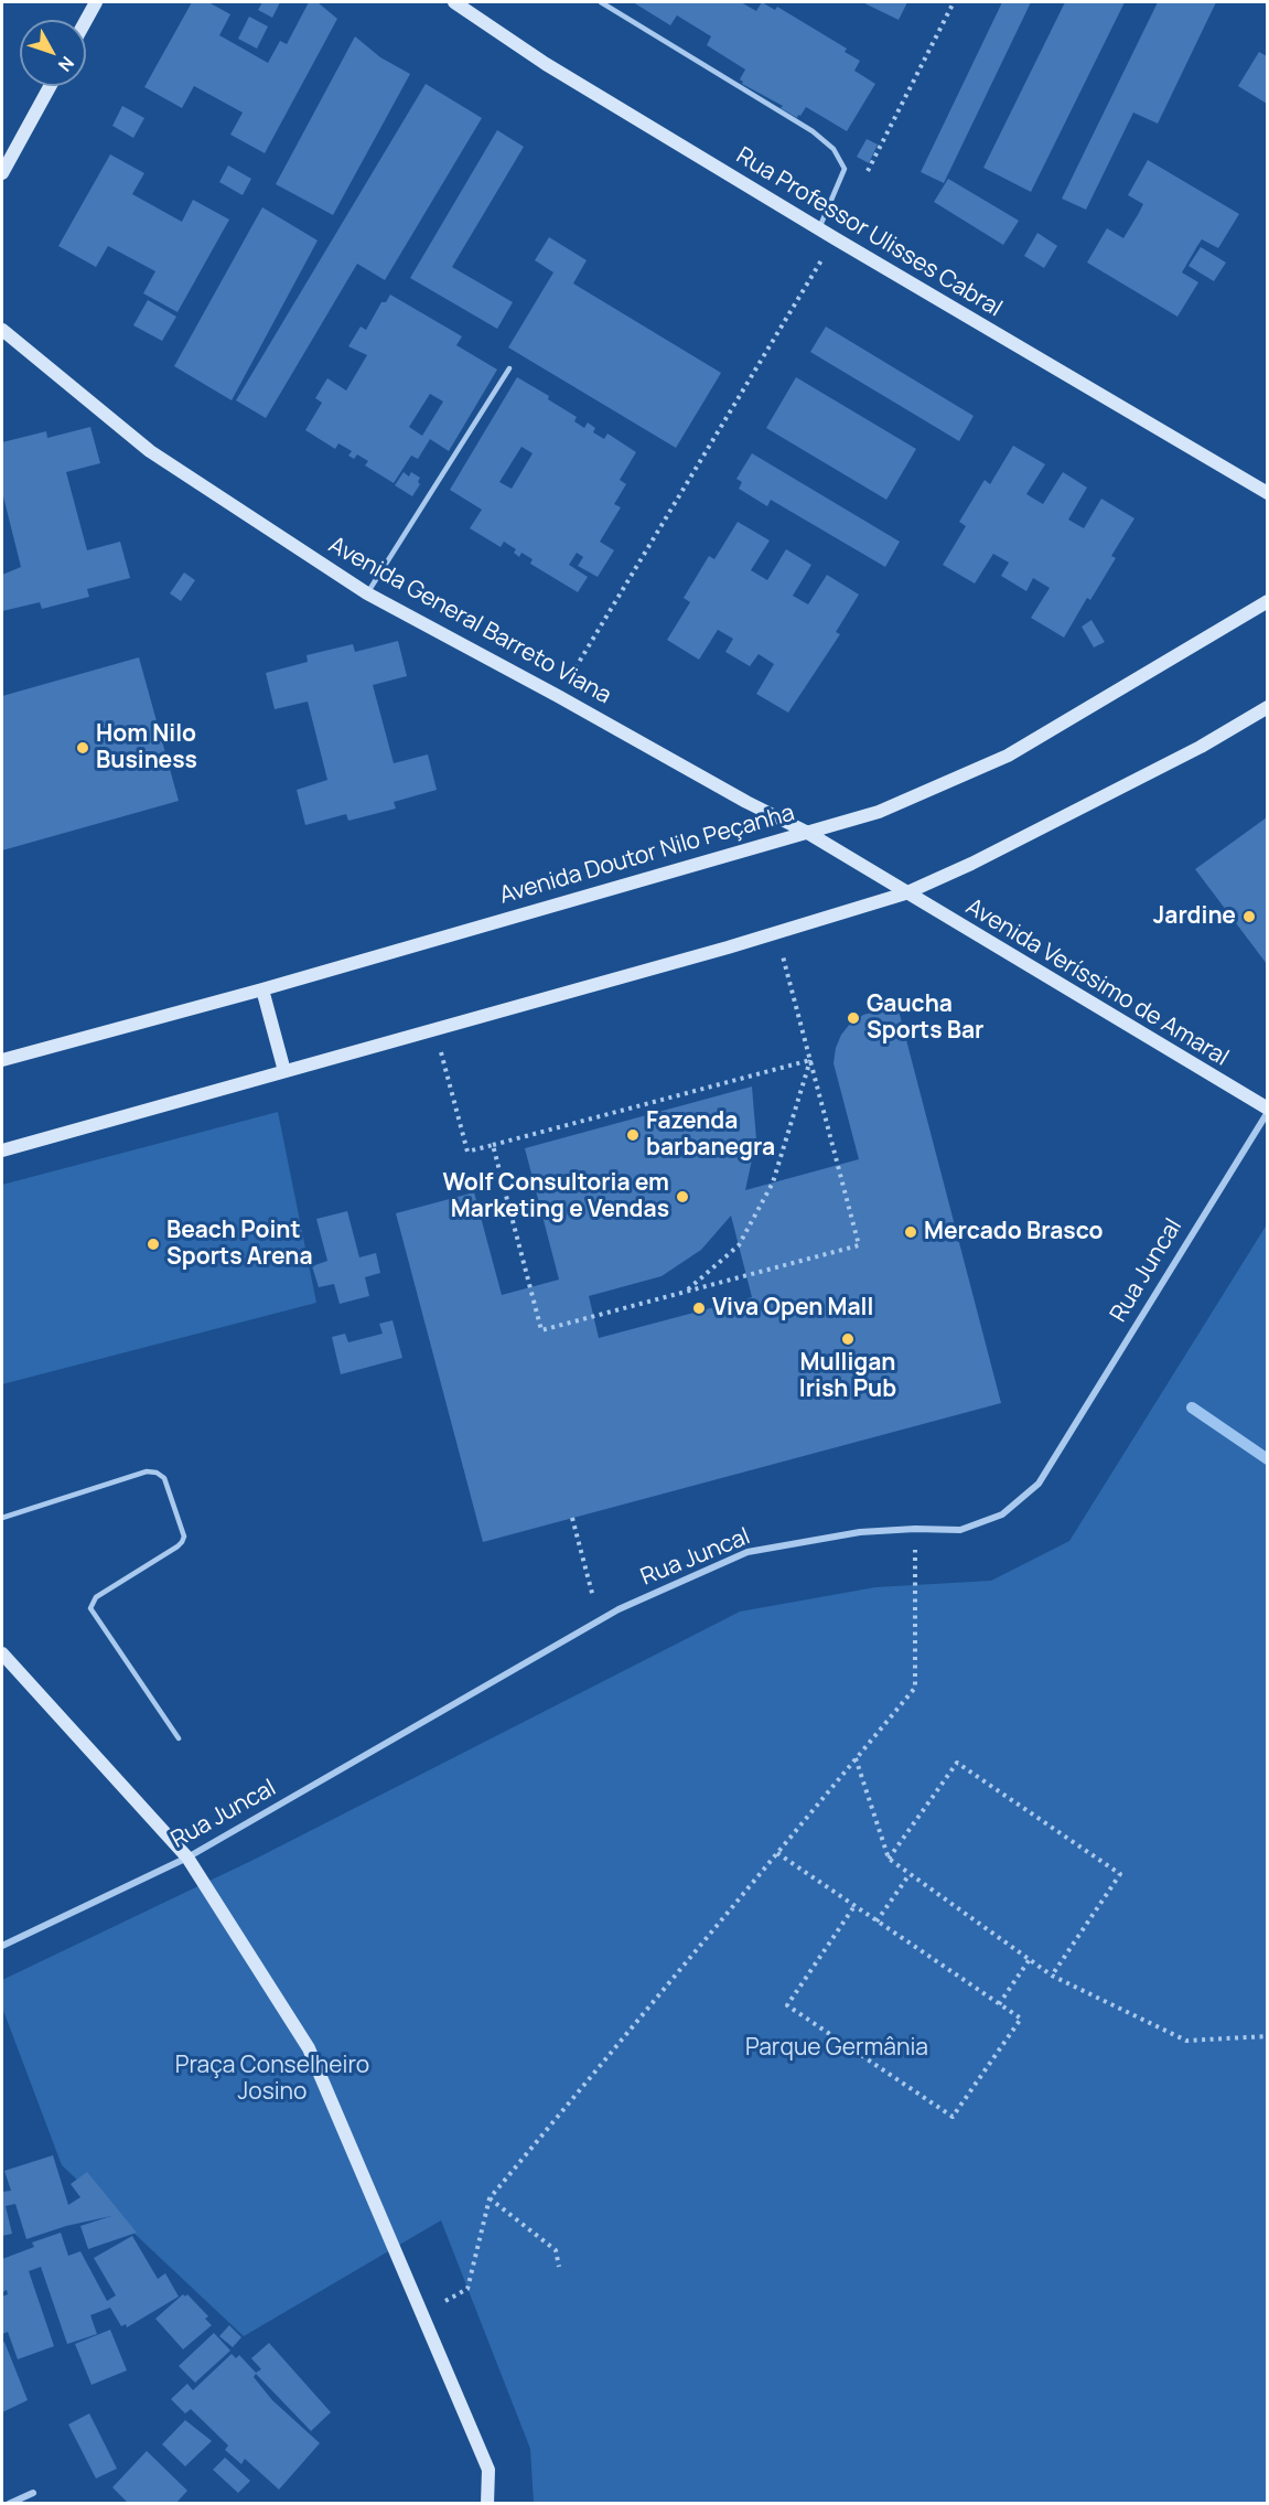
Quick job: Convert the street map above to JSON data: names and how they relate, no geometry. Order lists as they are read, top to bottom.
{
  "streets": {
    "street": [
      "Rua Professor Ulisses Cabral",
      "Avenida General Barreto Viana",
      "Avenida Doutor Nilo Peçanha",
      "Avenida Veríssimo de Amaral",
      "Rua Juncal"
    ]
  },
  "crossings": [
    ["Avenida General Barreto Viana", "Avenida Doutor Nilo Peçanha"],
    ["Avenida General Barreto Viana", "Avenida Veríssimo de Amaral"],
    ["Avenida Veríssimo de Amaral", "Rua Juncal"]
  ],
  "parks": ["Parque Germânia", "Praça Conselheiro Josino"],
  "places": [
    "Hom Nilo Business",
    "Jardine",
    "Gaucha Sports Bar",
    "Fazenda barbanegra",
    "Wolf Consultoria em Marketing e Vendas",
    "Mercado Brasco",
    "Beach Point Sports Arena",
    "Viva Open Mall",
    "Mulligan Irish Pub"
  ],
  "north": "bottom right"
}
